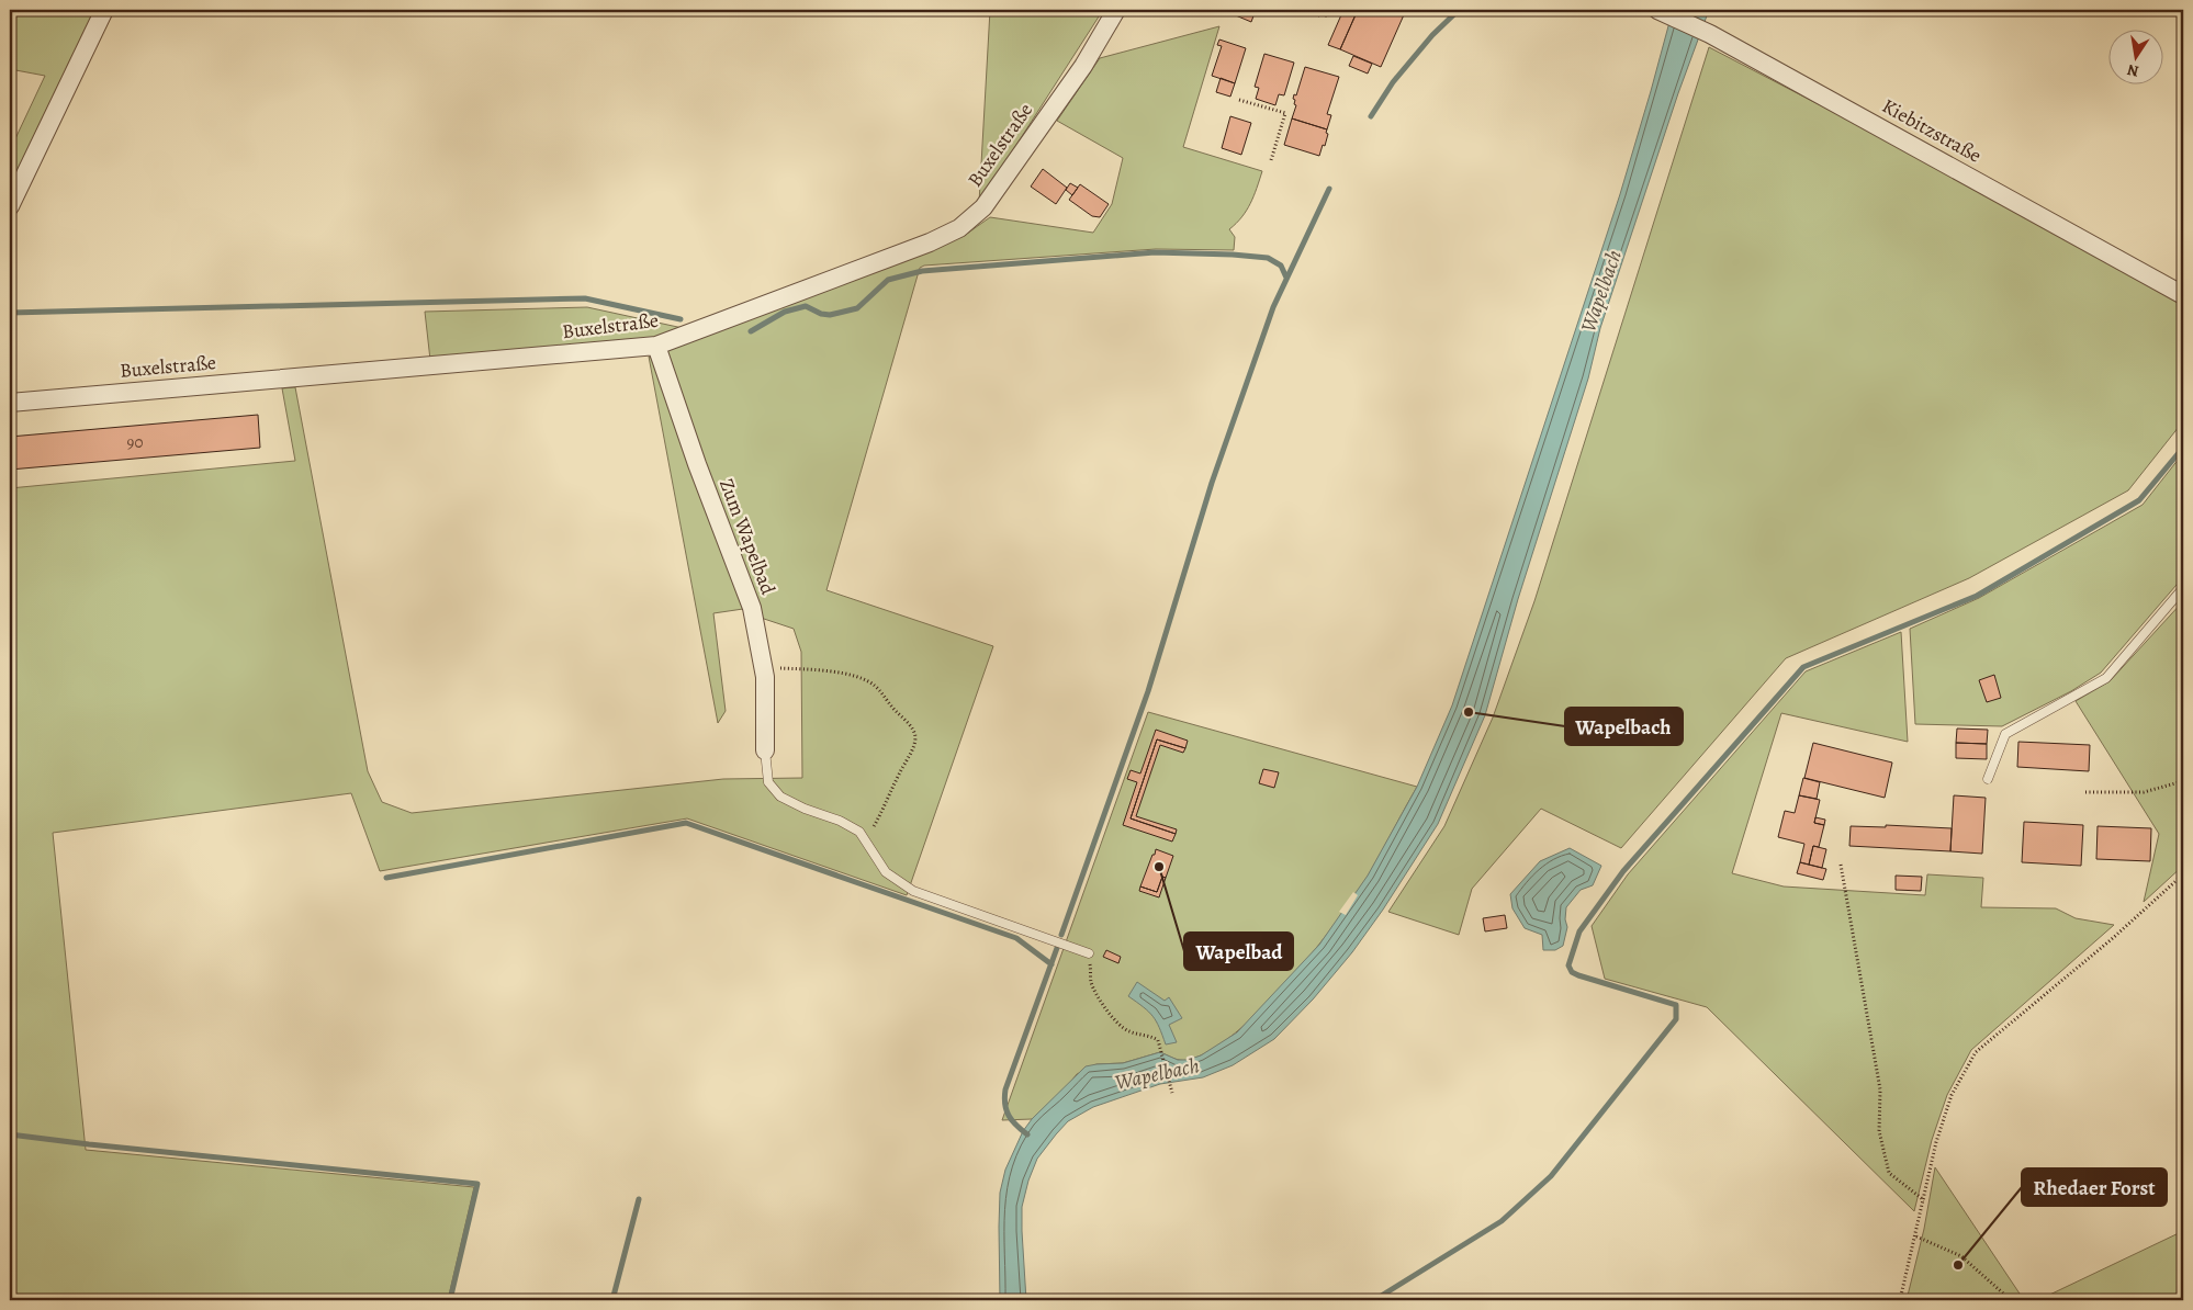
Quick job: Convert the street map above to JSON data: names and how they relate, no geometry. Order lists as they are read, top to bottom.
{
  "streets": {
    "street": ["Kiebitzstraße", "Buxelstraße", "Zum Wapelbad"]
  },
  "crossings": [
    ["Buxelstraße", "Zum Wapelbad"]
  ],
  "water": ["Wapelbach"],
  "places": ["Wapelbach", "Wapelbad", "Rhedaer Forst"],
  "house_numbers": ["90"],
  "north": "bottom"
}
